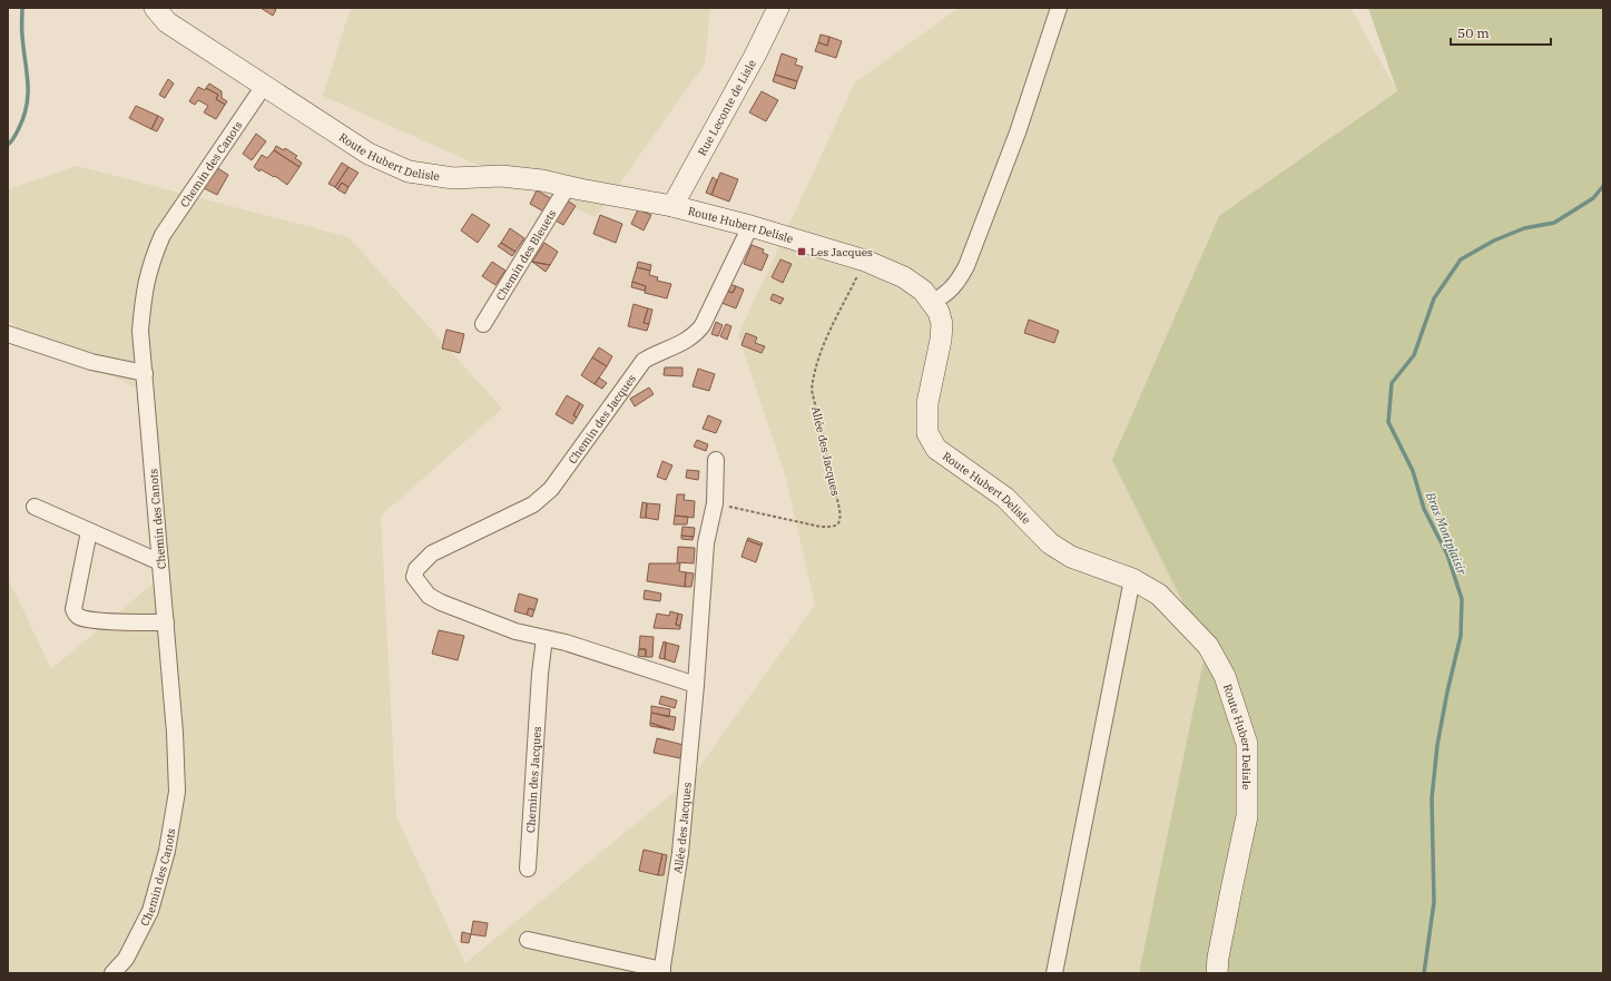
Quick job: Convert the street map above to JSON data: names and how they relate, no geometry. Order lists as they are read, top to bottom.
{
  "streets": {
    "main road": ["Rue Leconte de Lisle", "Route Hubert Delisle"],
    "street": [
      "Chemin des Canots",
      "Chemin des Bleuets",
      "Chemin des Jacques",
      "Allée des Jacques"
    ]
  },
  "crossings": [
    ["Rue Leconte de Lisle", "Route Hubert Delisle"],
    ["Route Hubert Delisle", "Chemin des Canots"],
    ["Route Hubert Delisle", "Chemin des Bleuets"],
    ["Route Hubert Delisle", "Chemin des Jacques"],
    ["Route Hubert Delisle", "Allée des Jacques"]
  ],
  "water": ["Bras Montplaisir"],
  "places": {
    "transit": ["Les Jacques"]
  },
  "scale_bar": "50 m"
}
